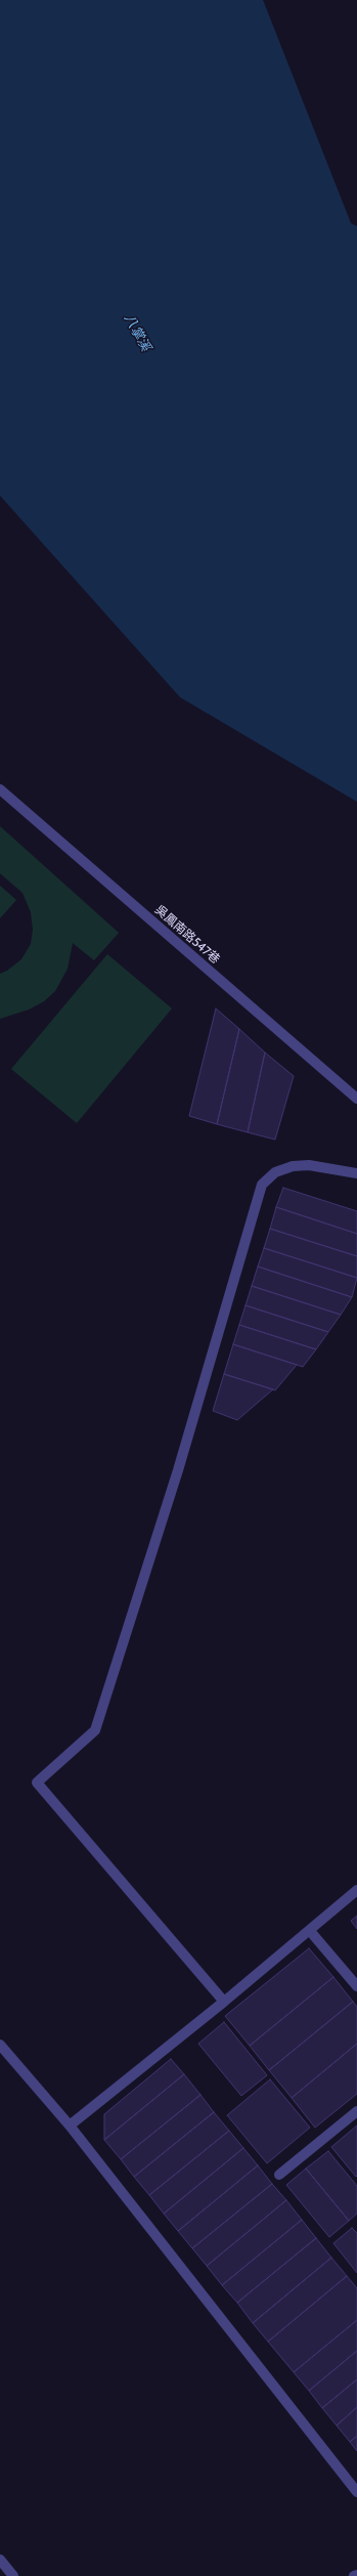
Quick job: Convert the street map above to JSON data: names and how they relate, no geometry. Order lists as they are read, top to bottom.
{
  "streets": {
    "street": ["吳鳳南路547巷"]
  },
  "water": ["八掌溪"]
}
